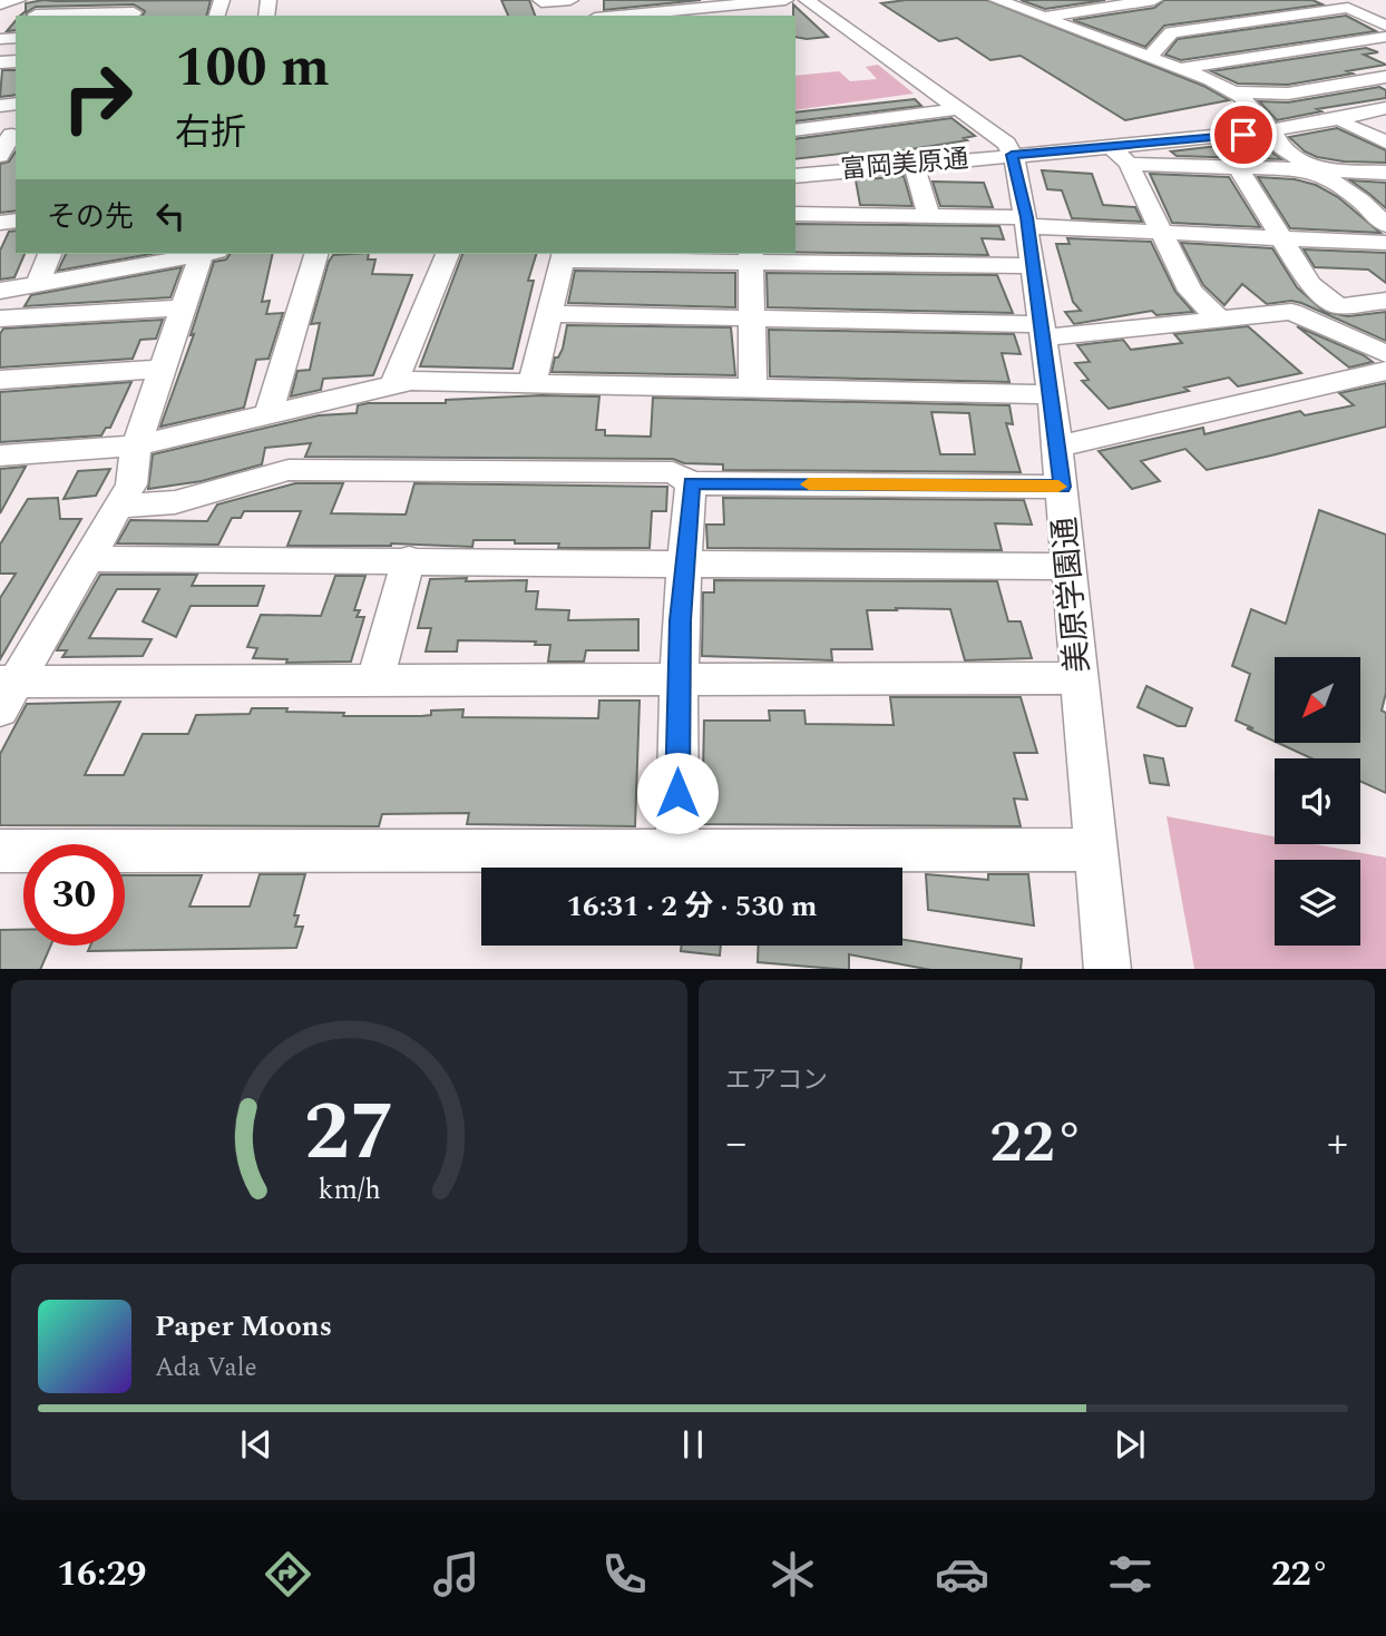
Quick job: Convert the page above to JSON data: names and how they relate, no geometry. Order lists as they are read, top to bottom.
{
  "streets": {
    "street": ["富岡美原通", "美原学園通"]
  },
  "crossings": [
    ["富岡美原通", "美原学園通"]
  ],
  "north": "bottom left",
  "page": {
    "turn": ["100 m", "右折"],
    "then": "その先",
    "limit": "30",
    "trip": "16:31 · 2 分 · 530 m",
    "tile": "エアコン",
    "heat": ["−", "22°", "+"],
    "song": ["Paper Moons", "Ada Vale"],
    "tabs": ["16:29", "22°"],
    "gauge": ["27", "km/h"]
  }
}
